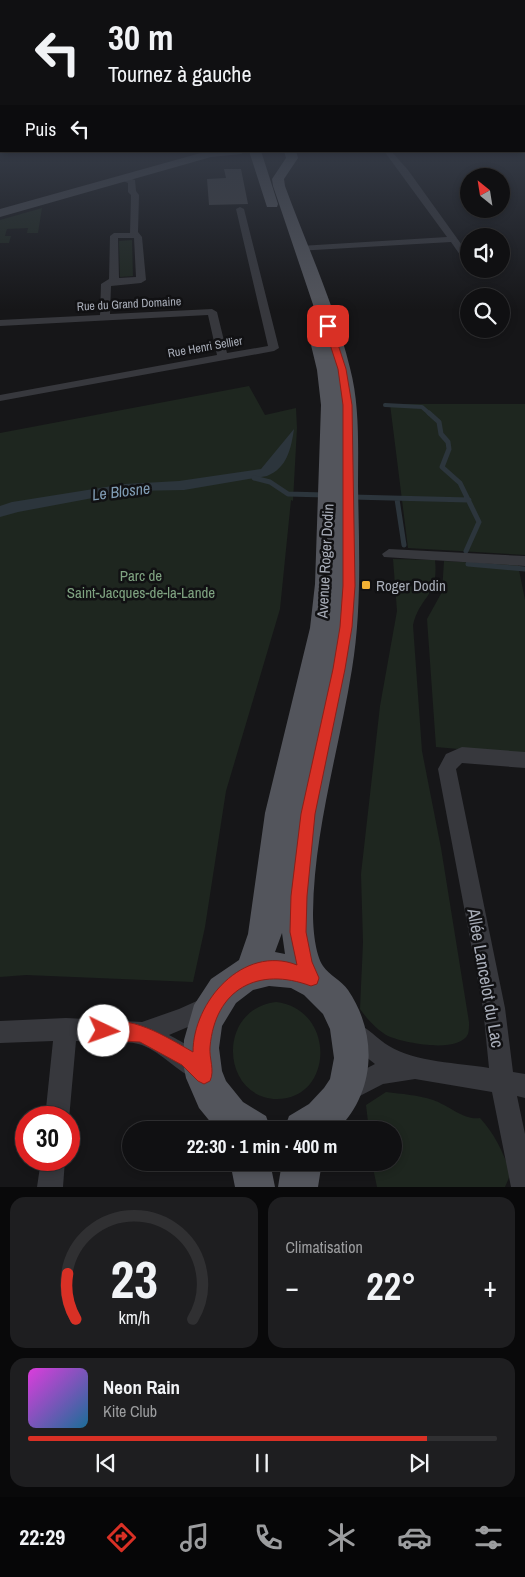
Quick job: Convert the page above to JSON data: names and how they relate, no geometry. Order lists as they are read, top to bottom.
{
  "streets": {
    "main road": ["Avenue Roger Dodin"],
    "street": ["Rue du Grand Domaine", "Rue Henri Sellier", "Allée Lancelot du Lac"]
  },
  "crossings": [
    ["Rue du Grand Domaine", "Rue Henri Sellier"]
  ],
  "water": ["Le Blosne"],
  "parks": ["Parc de Saint-Jacques-de-la-Lande"],
  "places": {
    "transit": ["Roger Dodin"]
  },
  "north": "top left",
  "page": {
    "turn": ["30 m", "Tournez à gauche"],
    "then": "Puis",
    "limit": "30",
    "trip": "22:30 · 1 min · 400 m",
    "tile": "Climatisation",
    "heat": ["−", "22°", "+"],
    "song": ["Neon Rain", "Kite Club"],
    "tabs": "22:29",
    "gauge": ["23", "km/h"]
  }
}
